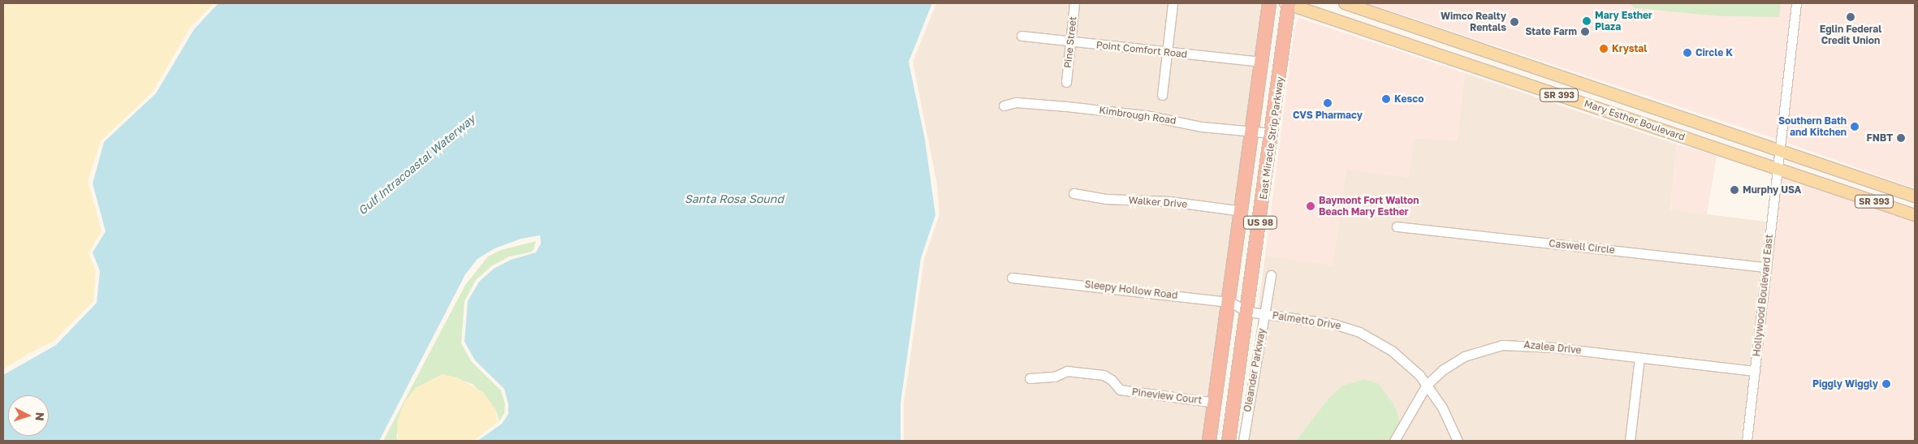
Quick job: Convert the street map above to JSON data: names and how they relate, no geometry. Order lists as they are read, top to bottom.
{
  "streets": {
    "highway": ["East Miracle Strip Parkway", "US 98"],
    "main road": ["SR 393", "Mary Esther Boulevard"],
    "street": [
      "Pine Street",
      "Point Comfort Road",
      "Kimbrough Road",
      "Walker Drive",
      "Caswell Circle",
      "Sleepy Hollow Road",
      "Hollywood Boulevard East",
      "Palmetto Drive",
      "Azalea Drive",
      "Oleander Parkway",
      "Pineview Court"
    ]
  },
  "crossings": [
    ["Pine Street", "Point Comfort Road"],
    ["Point Comfort Road", "East Miracle Strip Parkway"],
    ["Kimbrough Road", "East Miracle Strip Parkway"],
    ["Mary Esther Boulevard", "East Miracle Strip Parkway"],
    ["Mary Esther Boulevard", "Hollywood Boulevard East"],
    ["East Miracle Strip Parkway", "Walker Drive"],
    ["East Miracle Strip Parkway", "Sleepy Hollow Road"],
    ["East Miracle Strip Parkway", "Palmetto Drive"],
    ["East Miracle Strip Parkway", "Pineview Court"],
    ["Caswell Circle", "Hollywood Boulevard East"],
    ["Sleepy Hollow Road", "Palmetto Drive"],
    ["Hollywood Boulevard East", "Azalea Drive"],
    ["Palmetto Drive", "Azalea Drive"],
    ["Palmetto Drive", "Oleander Parkway"]
  ],
  "water": ["Gulf Intracoastal Waterway", "Santa Rosa Sound"],
  "places": [
    "Eglin Federal Credit Union",
    "Mary Esther Plaza",
    "Wimco Realty Rentals",
    "State Farm",
    "Krystal",
    "Circle K",
    "Kesco",
    "CVS Pharmacy",
    "Southern Bath and Kitchen",
    "FNBT",
    "Murphy USA",
    "Baymont Fort Walton Beach Mary Esther",
    "Piggly Wiggly"
  ],
  "north": "right"
}
